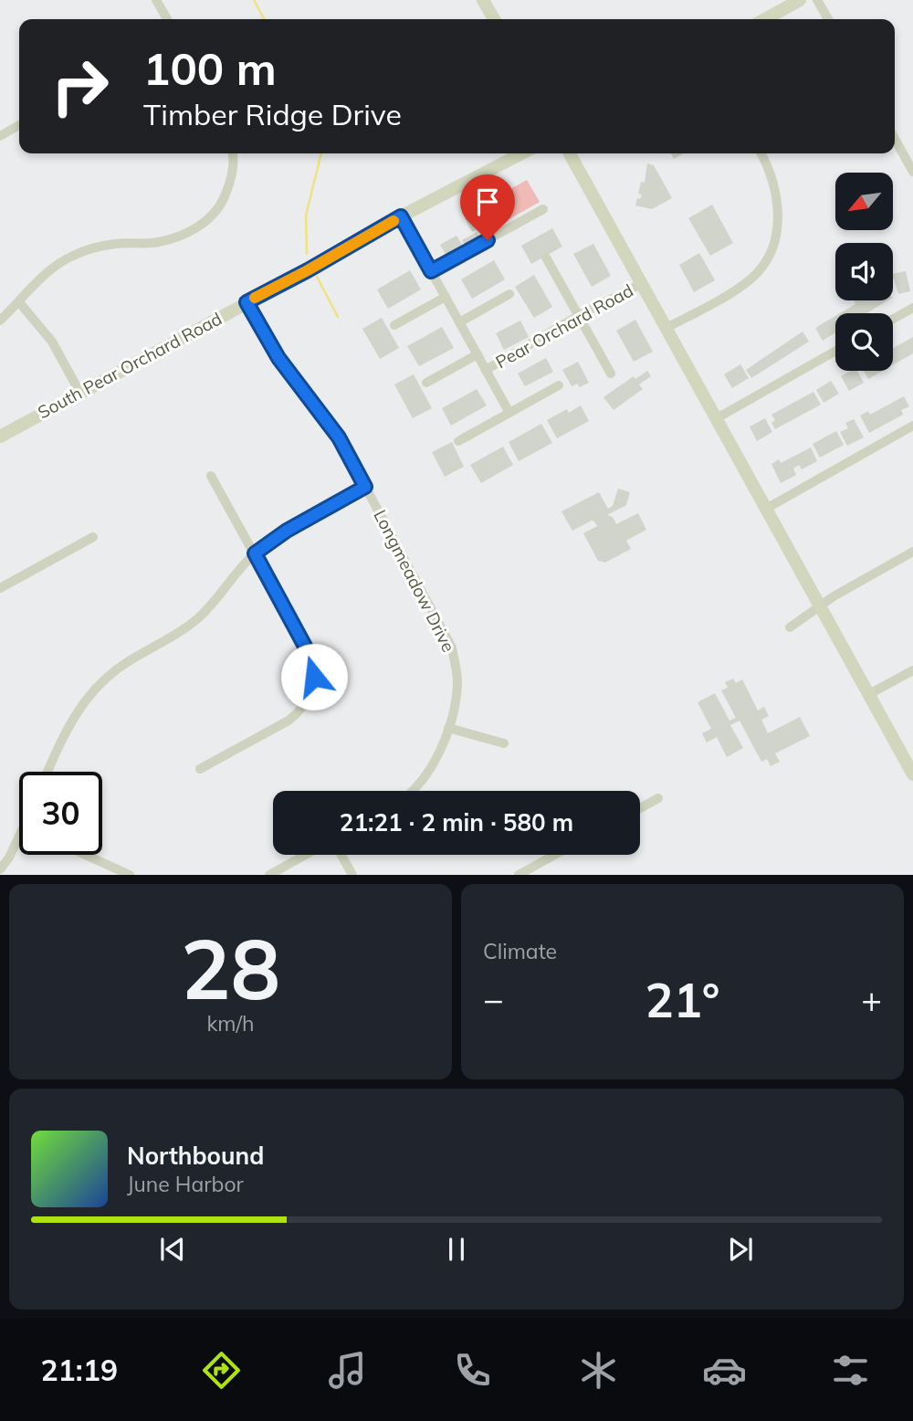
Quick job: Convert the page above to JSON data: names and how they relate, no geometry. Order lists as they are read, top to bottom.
{
  "streets": {
    "main road": ["South Pear Orchard Road"],
    "street": ["Pear Orchard Road", "Longmeadow Drive"]
  },
  "crossings": [
    ["South Pear Orchard Road", "Longmeadow Drive"]
  ],
  "north": "bottom left",
  "page": {
    "turn": ["100 m", "Timber Ridge Drive"],
    "limit": "30",
    "trip": "21:21 · 2 min · 580 m",
    "tile": [
      ["28", "km/h"],
      "Climate"
    ],
    "heat": ["−", "21°", "+"],
    "song": ["Northbound", "June Harbor"],
    "tabs": "21:19"
  }
}
